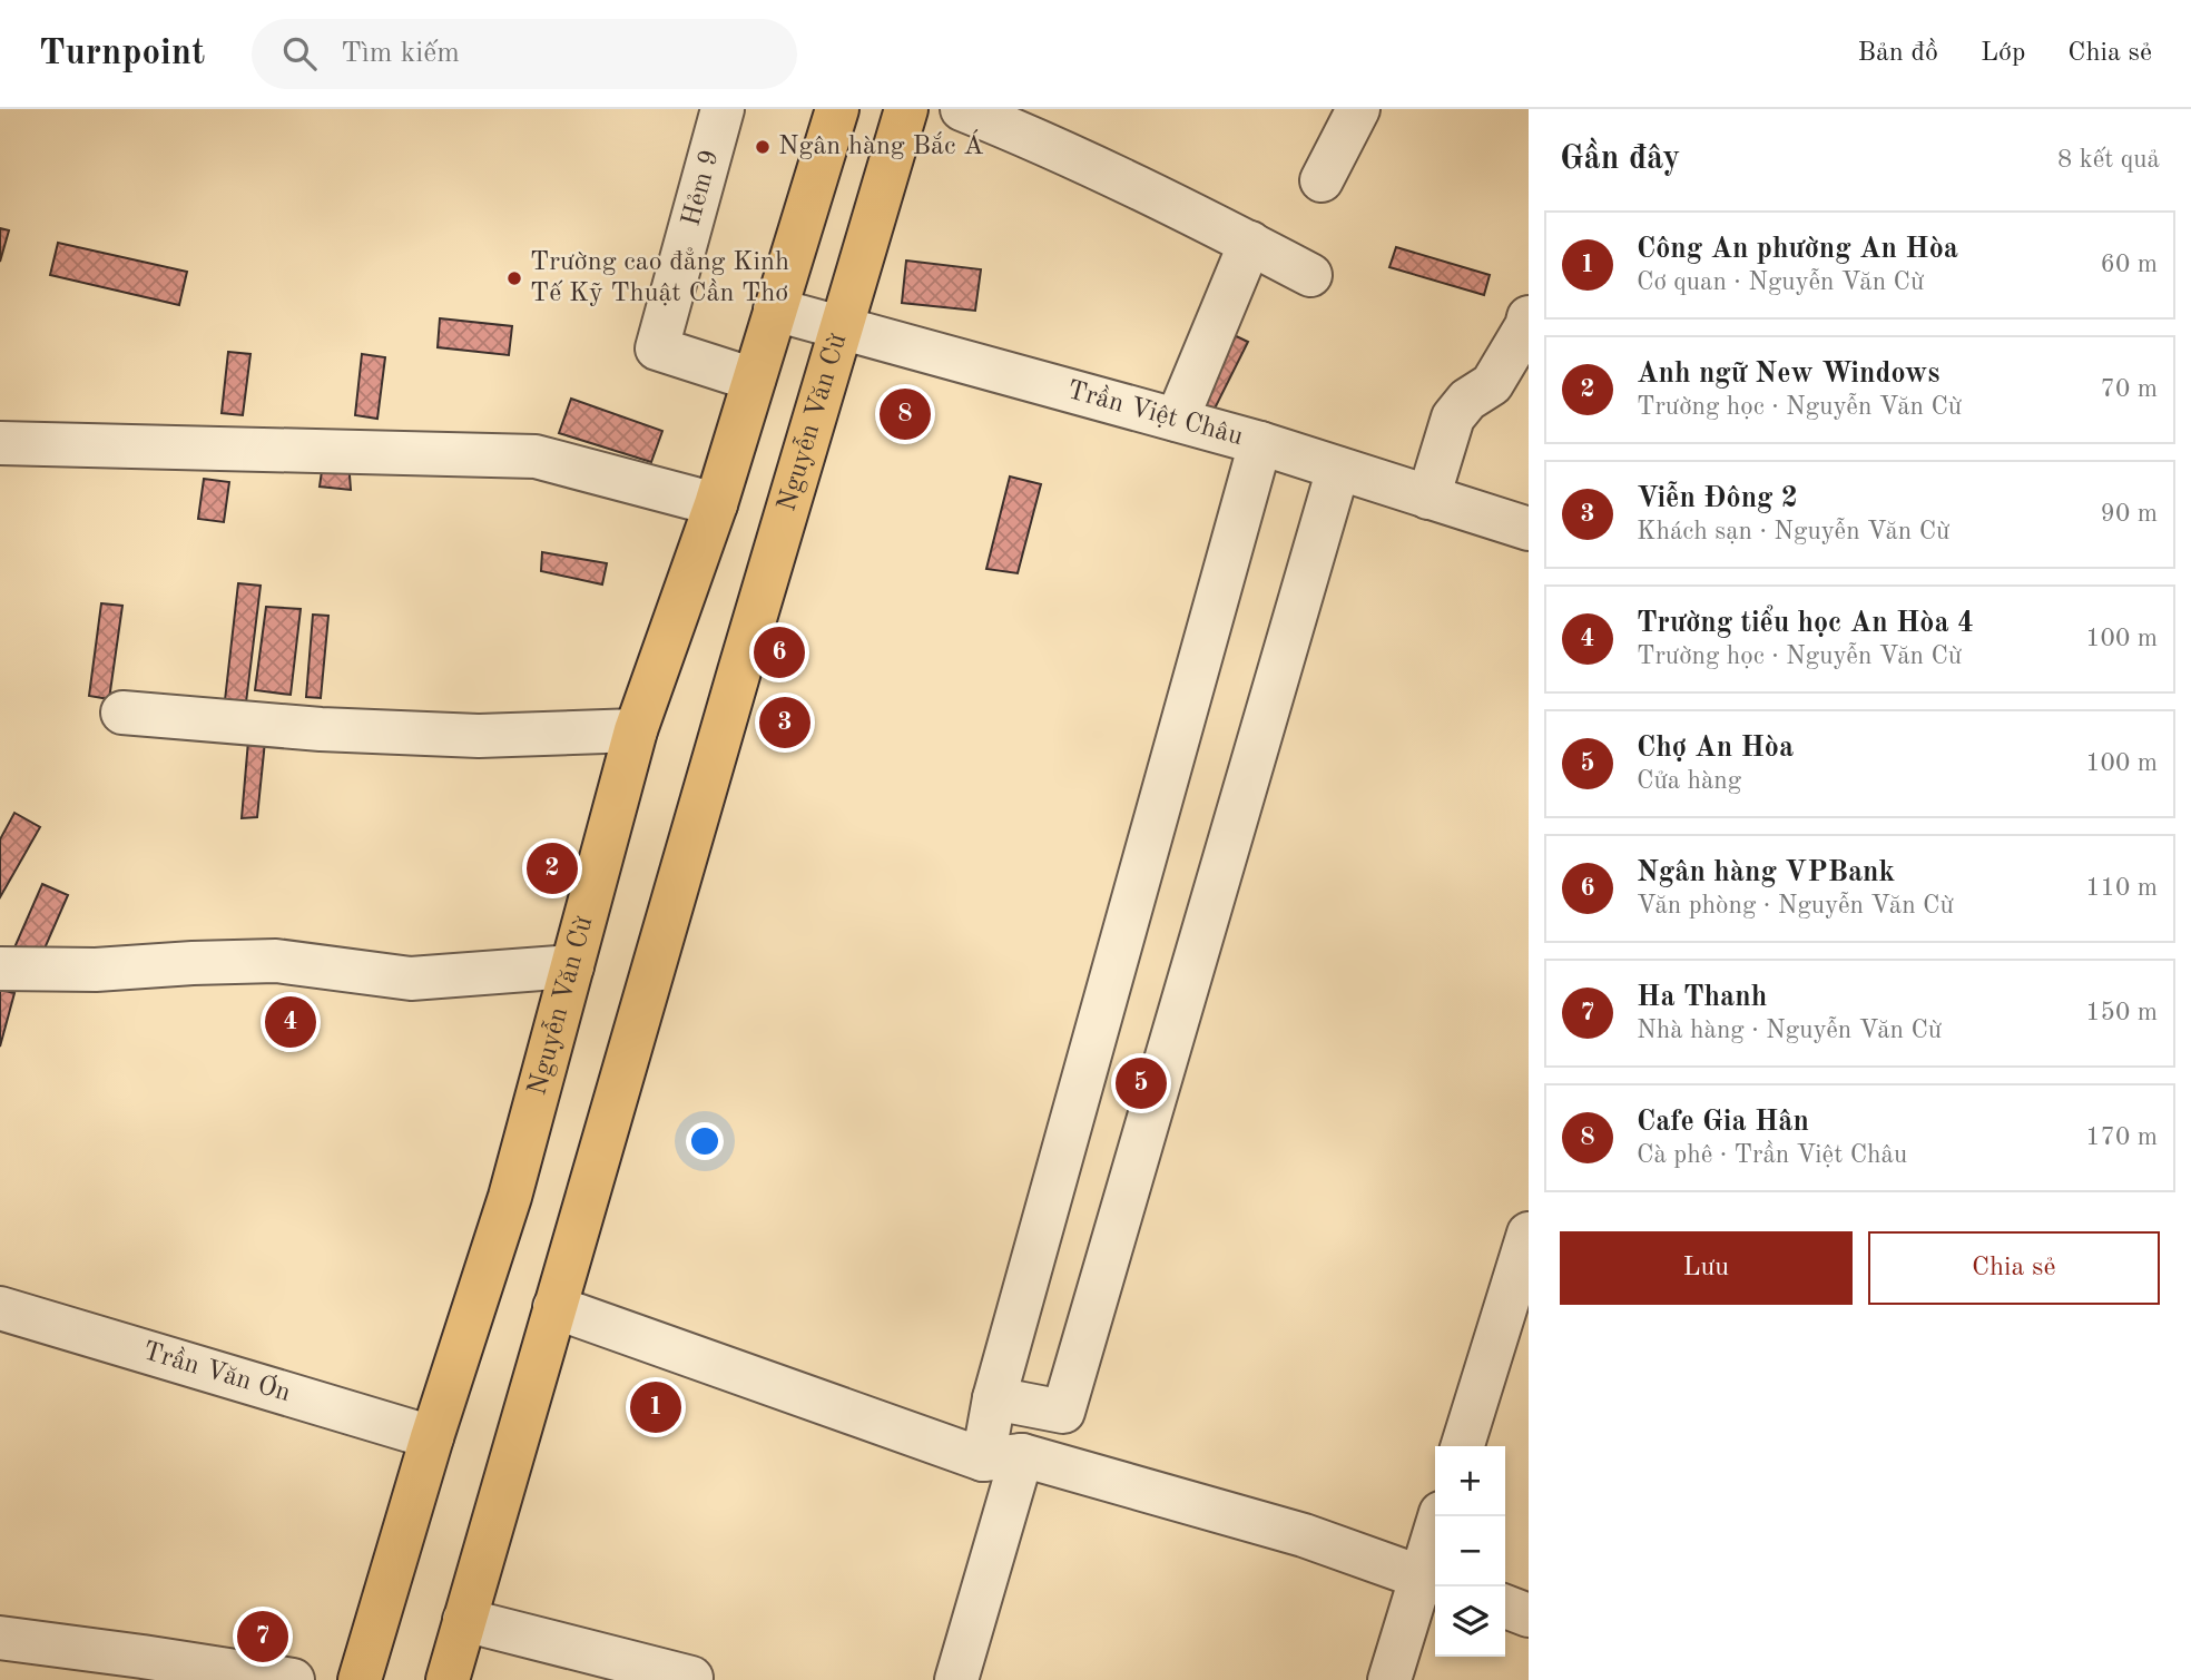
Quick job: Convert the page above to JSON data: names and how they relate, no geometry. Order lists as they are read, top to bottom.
{
  "streets": {
    "main road": ["Nguyễn Văn Cừ"],
    "street": ["Hẻm 9", "Trần Việt Châu", "Trần Văn Ơn"]
  },
  "crossings": [
    ["Hẻm 9", "Nguyễn Văn Cừ"],
    ["Trần Việt Châu", "Nguyễn Văn Cừ"],
    ["Nguyễn Văn Cừ", "Trần Văn Ơn"]
  ],
  "places": ["Ngân hàng Bắc Á", "Trường cao đẳng Kinh Tế Kỹ Thuật Cần Thơ"],
  "page": {
    "header": "Turnpoint",
    "search": "Tìm kiếm",
    "nav": ["Bản đồ", "Lớp", "Chia sẻ"],
    "heading": ["Gần đây", "8 kết quả"],
    "list": [
      {
        "mark": "1",
        "name": "Công An phường An Hòa",
        "note": "Cơ quan · Nguyễn Văn Cừ",
        "value": "60 m"
      },
      {
        "mark": "2",
        "name": "Anh ngữ New Windows",
        "note": "Trường học · Nguyễn Văn Cừ",
        "value": "70 m"
      },
      {
        "mark": "3",
        "name": "Viễn Đông 2",
        "note": "Khách sạn · Nguyễn Văn Cừ",
        "value": "90 m"
      },
      {
        "mark": "4",
        "name": "Trường tiểu học An Hòa 4",
        "note": "Trường học · Nguyễn Văn Cừ",
        "value": "100 m"
      },
      {
        "mark": "5",
        "name": "Chợ An Hòa",
        "note": "Cửa hàng",
        "value": "100 m"
      },
      {
        "mark": "6",
        "name": "Ngân hàng VPBank",
        "note": "Văn phòng · Nguyễn Văn Cừ",
        "value": "110 m"
      },
      {
        "mark": "7",
        "name": "Ha Thanh",
        "note": "Nhà hàng · Nguyễn Văn Cừ",
        "value": "150 m"
      },
      {
        "mark": "8",
        "name": "Cafe Gia Hân",
        "note": "Cà phê · Trần Việt Châu",
        "value": "170 m"
      }
    ],
    "pins": [
      "8",
      "6",
      "3",
      "2",
      "4",
      "5",
      "1",
      "7"
    ],
    "buttons": ["Lưu", "Chia sẻ"],
    "map_buttons": ["+", "−"]
  }
}
